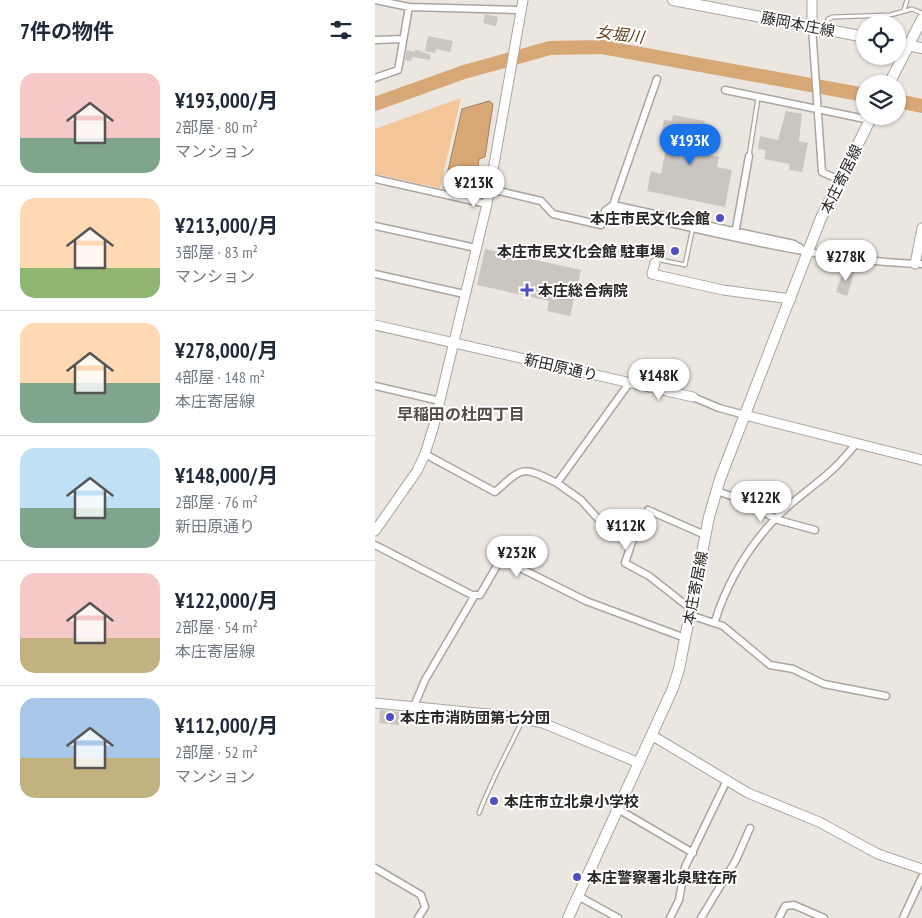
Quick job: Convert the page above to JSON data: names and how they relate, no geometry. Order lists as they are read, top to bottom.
{
  "streets": {
    "main road": ["藤岡本庄線", "本庄寄居線"],
    "street": ["新田原通り"]
  },
  "crossings": [
    ["本庄寄居線", "新田原通り"]
  ],
  "districts": ["早稲田の杜四丁目"],
  "water": ["女堀川"],
  "places": {
    "other": [
      "本庄市民文化会館",
      "本庄市民文化会館 駐車場",
      "本庄市消防団第七分団",
      "本庄市立北泉小学校",
      "本庄警察署北泉駐在所"
    ],
    "health": ["本庄総合病院"]
  },
  "page": {
    "heading": "7件の物件",
    "list": [
      {
        "name": "¥193,000/月",
        "note": "2部屋 · 80 m² · マンション"
      },
      {
        "name": "¥213,000/月",
        "note": "3部屋 · 83 m² · マンション"
      },
      {
        "name": "¥278,000/月",
        "note": "4部屋 · 148 m² · 本庄寄居線"
      },
      {
        "name": "¥148,000/月",
        "note": "2部屋 · 76 m² · 新田原通り"
      },
      {
        "name": "¥122,000/月",
        "note": "2部屋 · 54 m² · 本庄寄居線"
      },
      {
        "name": "¥112,000/月",
        "note": "2部屋 · 52 m² · マンション"
      }
    ],
    "price": [
      "¥193K",
      "¥213K",
      "¥278K",
      "¥148K",
      "¥122K",
      "¥112K",
      "¥232K"
    ]
  }
}
